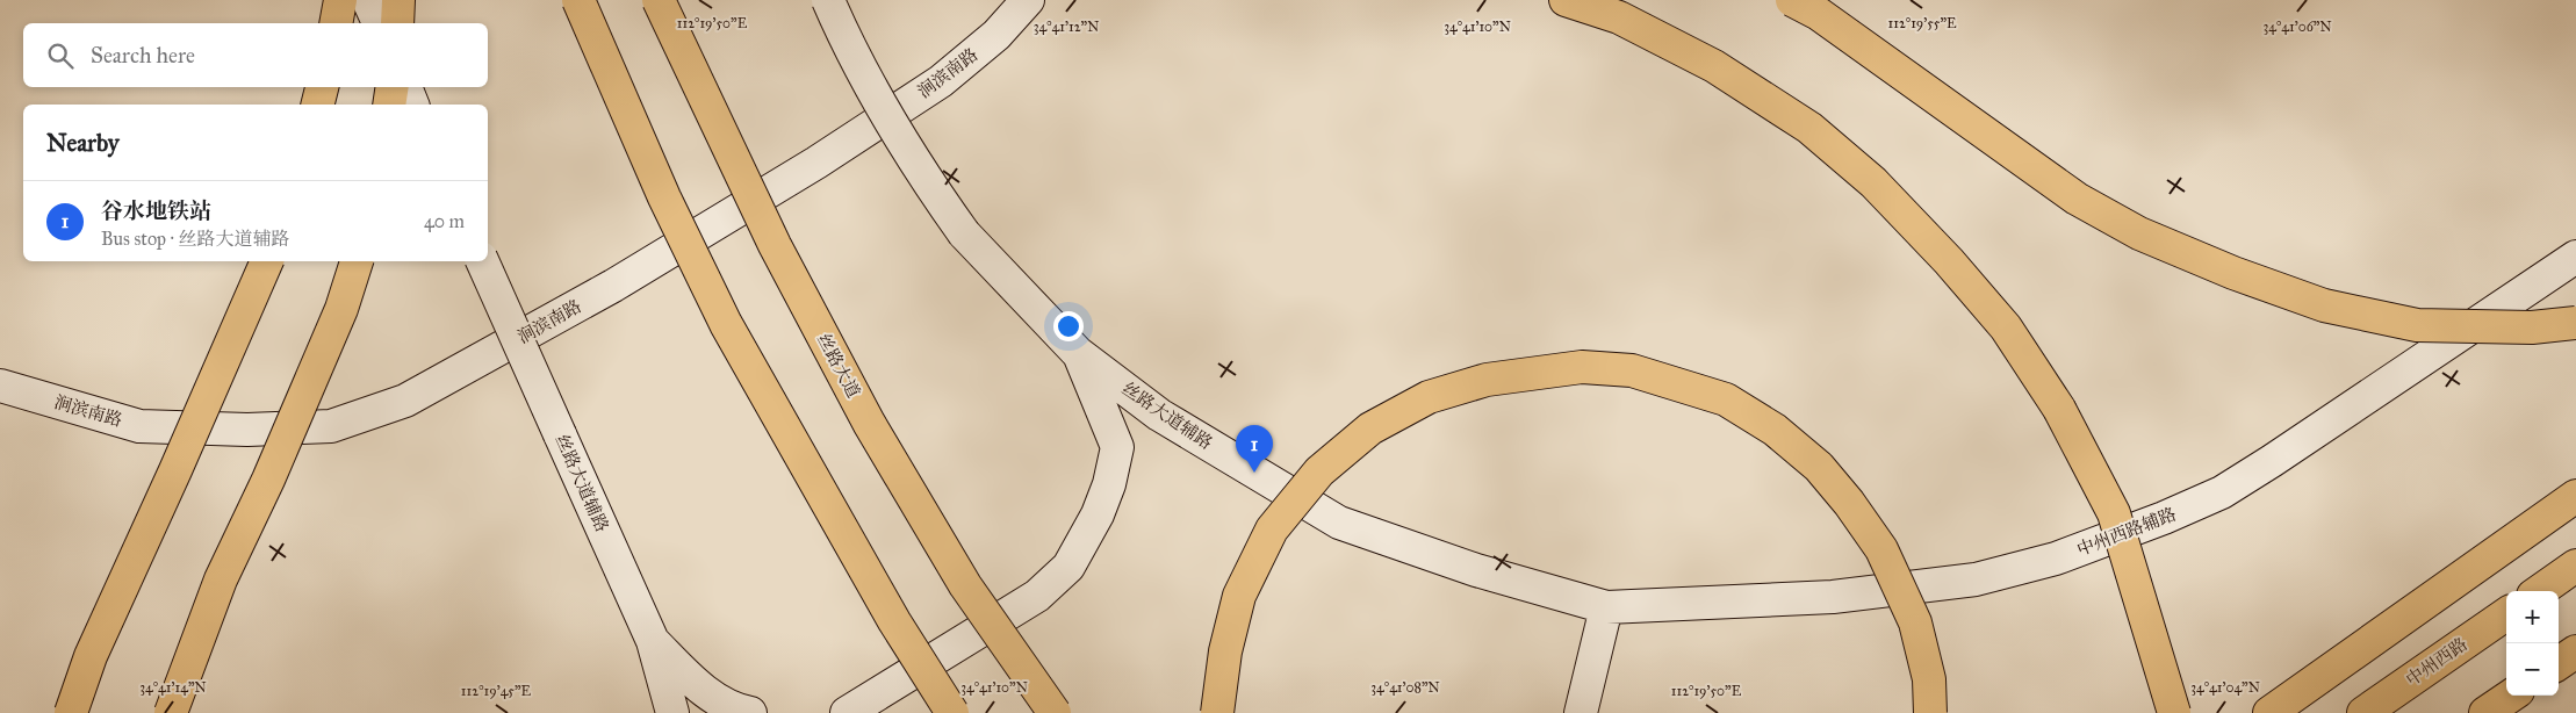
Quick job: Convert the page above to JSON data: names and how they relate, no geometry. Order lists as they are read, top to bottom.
{
  "streets": {
    "main road": [
      "涧滨南路",
      "丝路大道",
      "丝路大道辅路",
      "中州西路辅路",
      "中州西路"
    ]
  },
  "crossings": [
    ["丝路大道辅路", "中州西路辅路"]
  ],
  "page": {
    "search": "Search here",
    "heading": "Nearby",
    "list": [
      {
        "mark": "1",
        "name": "谷水地铁站",
        "note": "Bus stop · 丝路大道辅路",
        "value": "40 m"
      }
    ],
    "pins": "1",
    "map_buttons": ["+", "−"]
  },
  "coordinates": [
    "112°19'55\"E",
    "112°19'50\"E",
    "34°41'12\"N",
    "34°41'10\"N",
    "34°41'06\"N",
    "34°41'14\"N",
    "34°41'08\"N",
    "34°41'04\"N",
    "112°19'45\"E"
  ]
}
